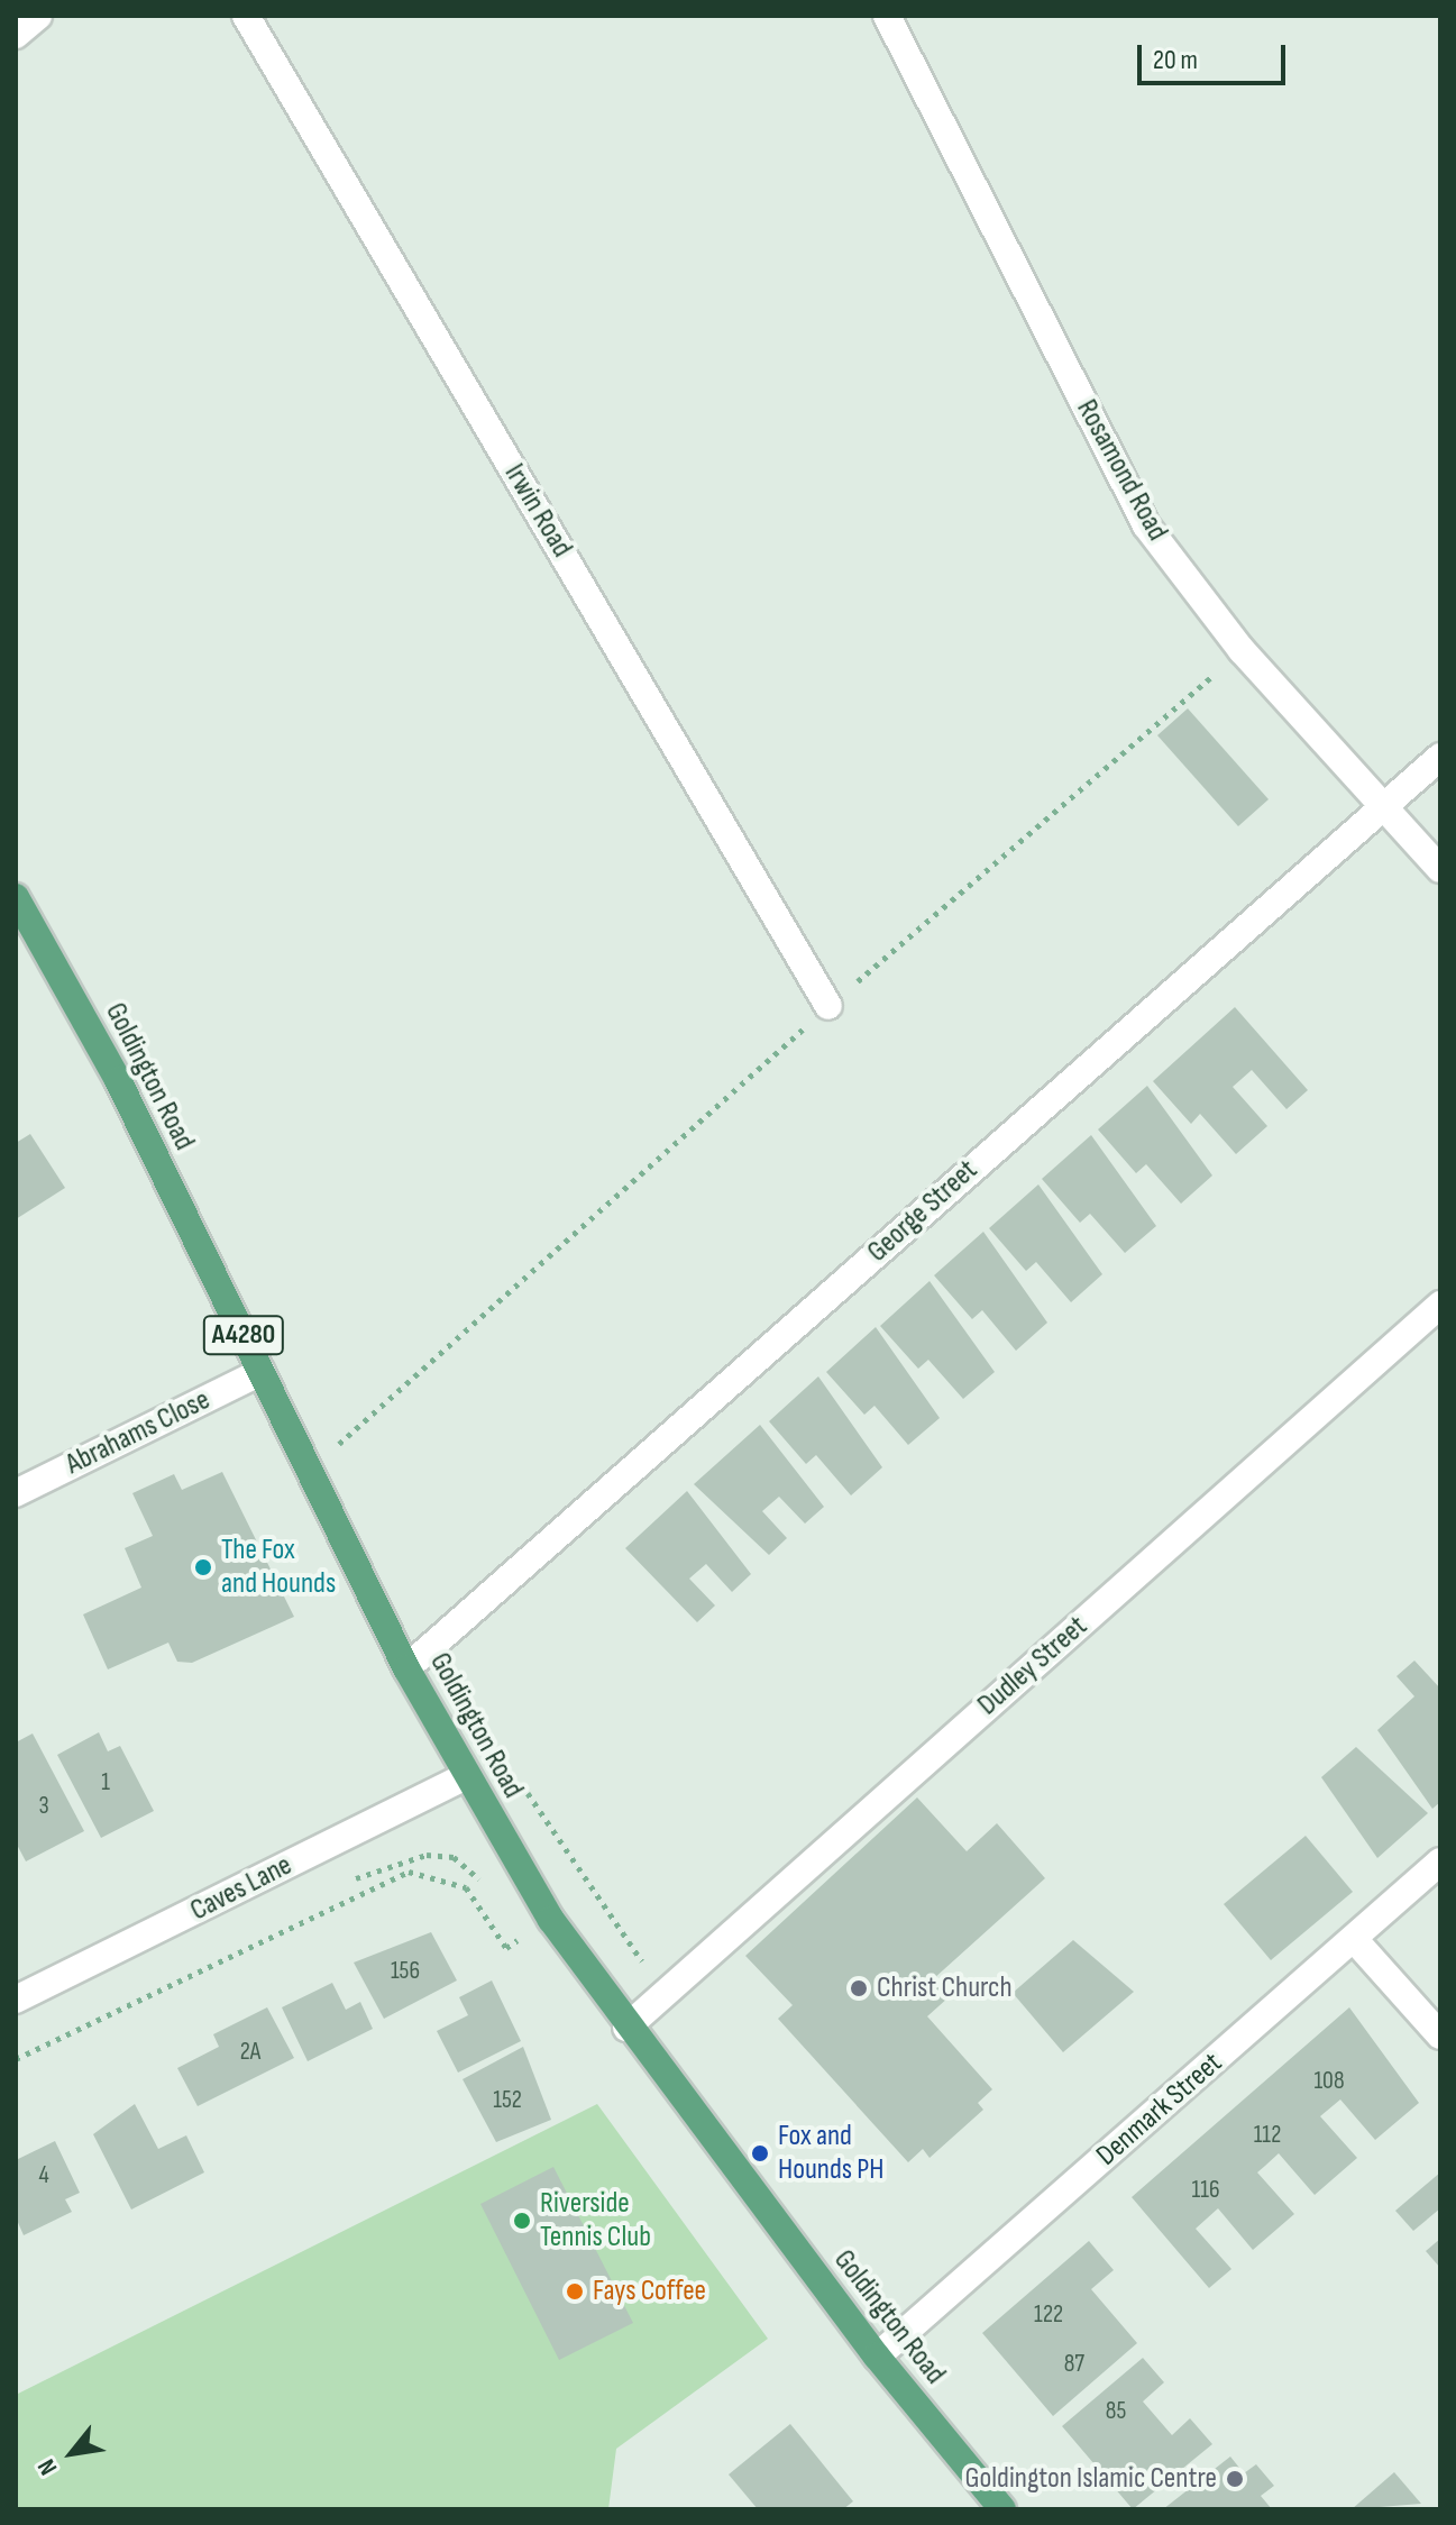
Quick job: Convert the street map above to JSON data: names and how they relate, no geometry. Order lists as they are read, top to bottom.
{
  "streets": {
    "main road": ["Goldington Road", "A4280"],
    "street": [
      "Rosamond Road",
      "Irwin Road",
      "George Street",
      "Abrahams Close",
      "Dudley Street",
      "Caves Lane",
      "Denmark Street"
    ]
  },
  "crossings": [
    ["Rosamond Road", "George Street"],
    ["Goldington Road", "George Street"],
    ["Goldington Road", "Abrahams Close"],
    ["Goldington Road", "Dudley Street"],
    ["Goldington Road", "Caves Lane"],
    ["Goldington Road", "Denmark Street"]
  ],
  "places": [
    "The Fox and Hounds",
    "Christ Church",
    "Fox and Hounds PH",
    "Riverside Tennis Club",
    "Fays Coffee",
    "Goldington Islamic Centre"
  ],
  "house_numbers": [
    "1",
    "3",
    "156",
    "2A",
    "108",
    "152",
    "112",
    "4",
    "116",
    "122",
    "87",
    "85"
  ],
  "scale_bar": "20 m",
  "north": "bottom left"
}
